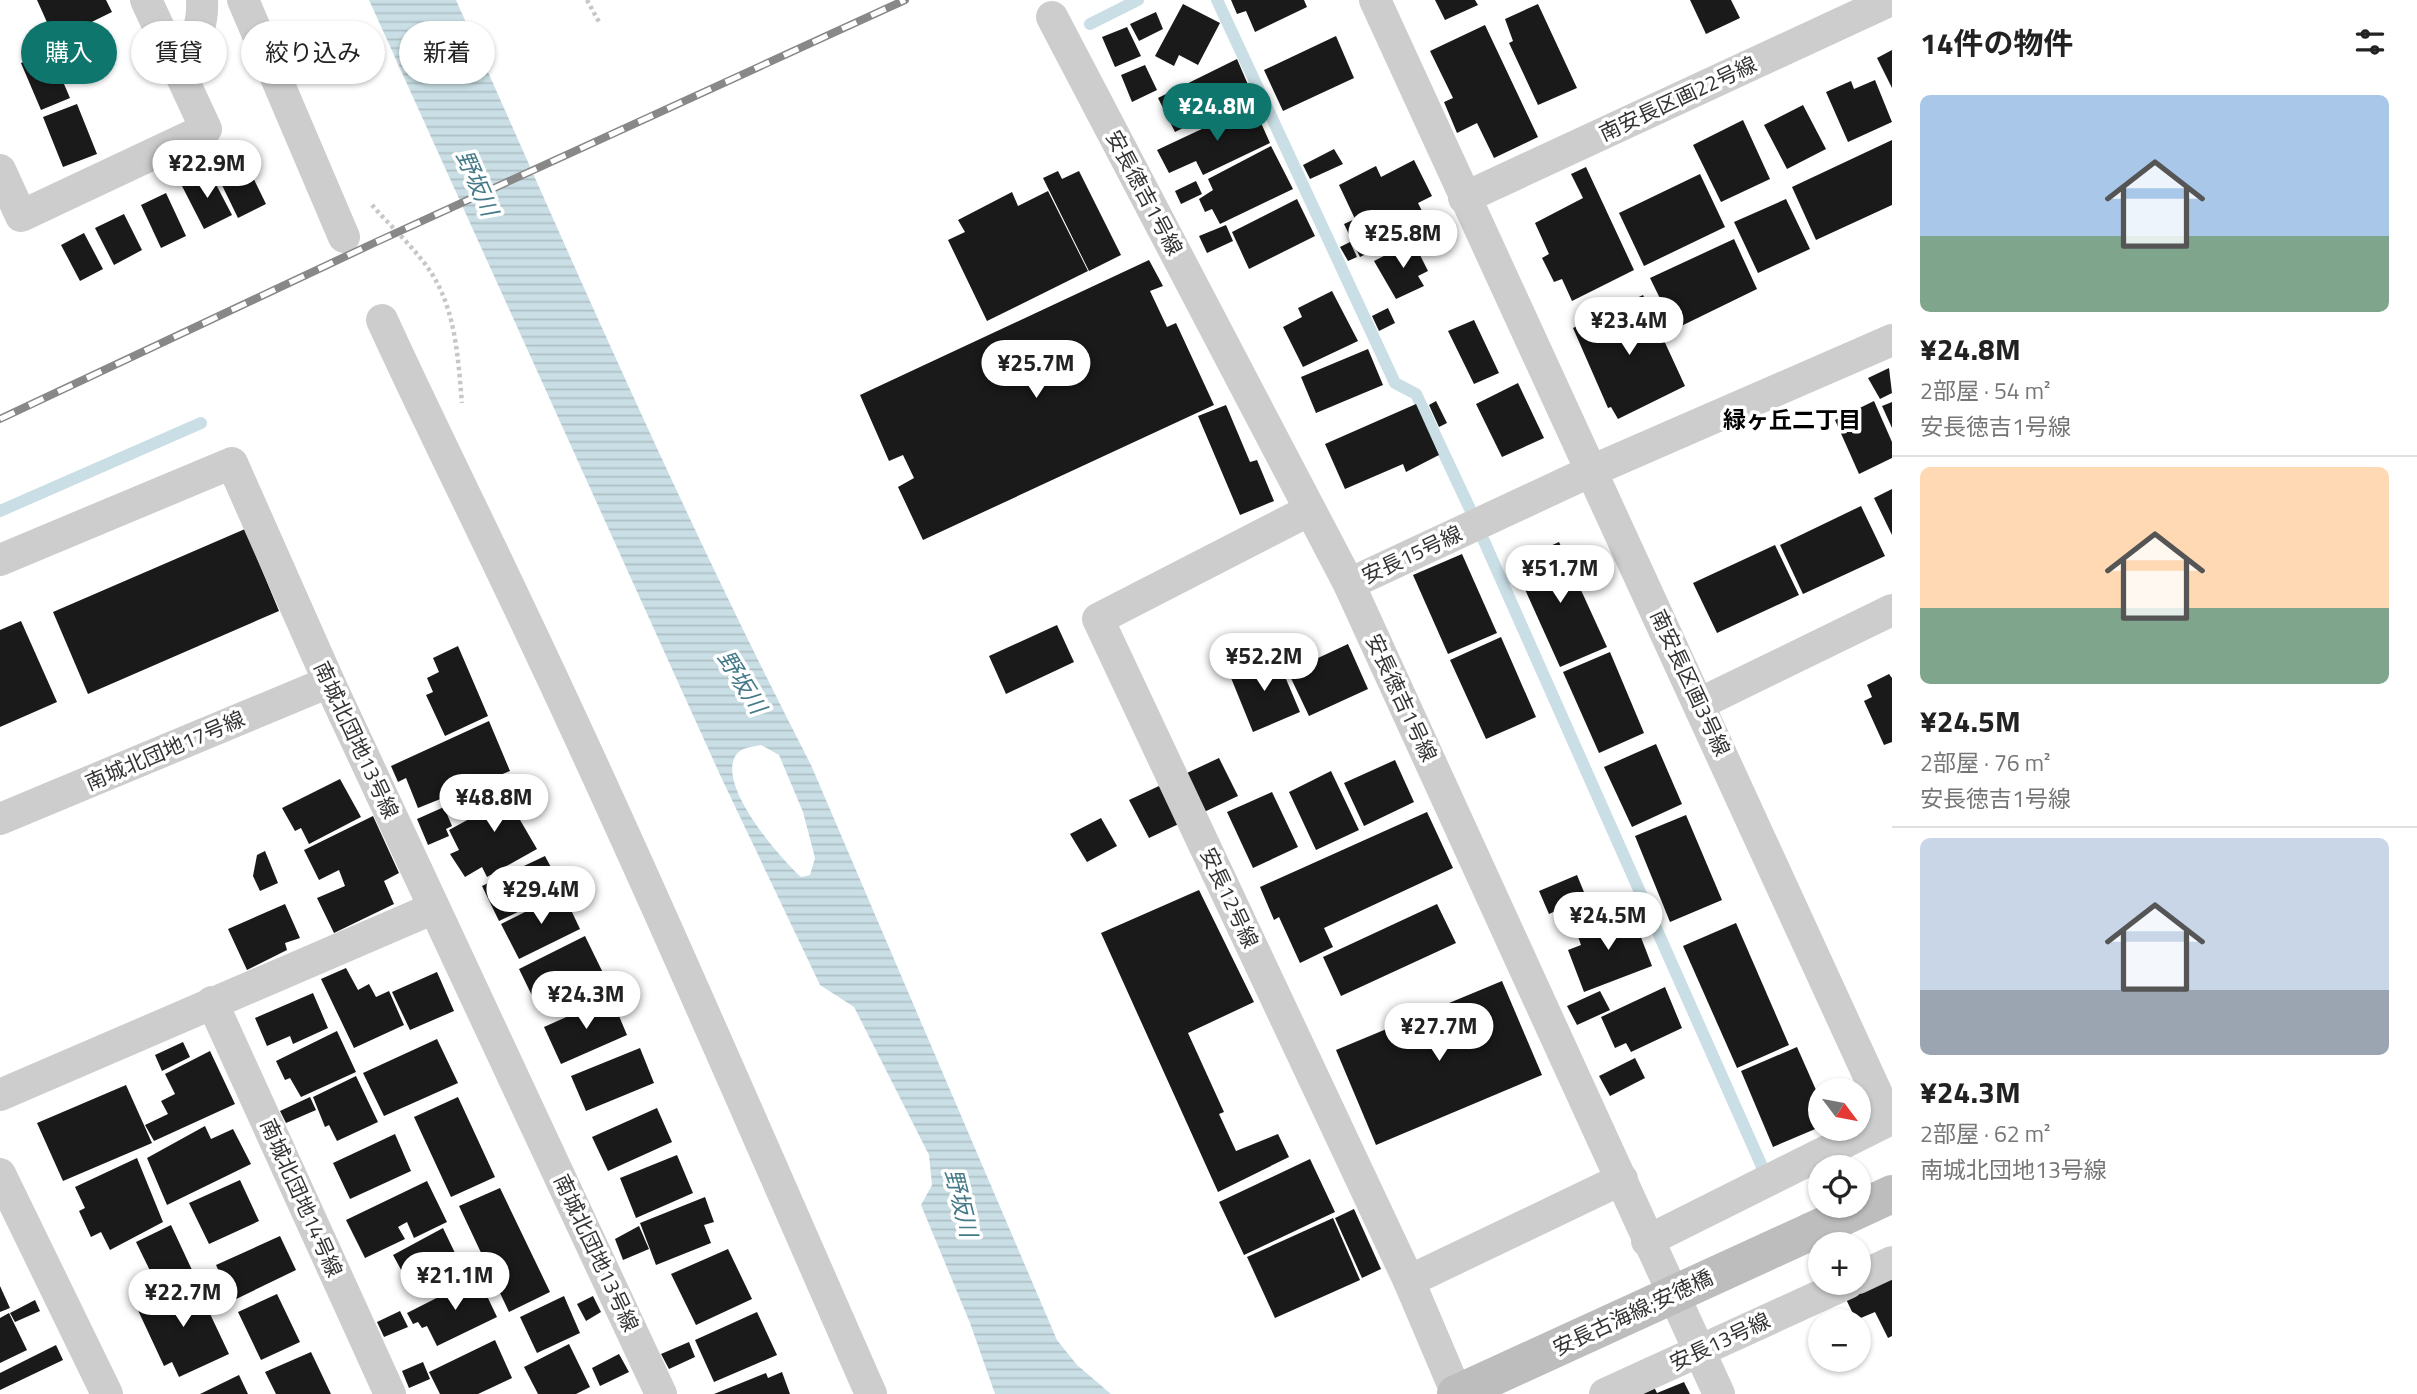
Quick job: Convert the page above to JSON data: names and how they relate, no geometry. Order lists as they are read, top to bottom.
{
  "streets": {
    "street": [
      "南安長区画22号線",
      "安長徳吉1号線",
      "安長15号線",
      "南安長区画3号線",
      "南城北団地13号線",
      "南城北団地17号線",
      "安長12号線",
      "南城北団地14号線",
      "安長古海線;安徳橋",
      "安長13号線"
    ]
  },
  "crossings": [
    ["南安長区画22号線", "南安長区画3号線"],
    ["安長徳吉1号線", "安長15号線"],
    ["安長徳吉1号線", "南安長区画3号線"],
    ["安長徳吉1号線", "安長12号線"],
    ["安長徳吉1号線", "安長13号線"],
    ["安長15号線", "南安長区画3号線"],
    ["南城北団地13号線", "南城北団地17号線"],
    ["安長12号線", "安長古海線;安徳橋"]
  ],
  "districts": ["緑ヶ丘二丁目"],
  "water": ["野坂川"],
  "north": "bottom right",
  "page": {
    "heading": "14件の物件",
    "chip": [
      "購入",
      "賃貸",
      "絞り込み",
      "新着"
    ],
    "price": [
      "¥24.8M",
      "¥22.9M",
      "¥25.8M",
      "¥23.4M",
      "¥25.7M",
      "¥51.7M",
      "¥52.2M",
      "¥48.8M",
      "¥29.4M",
      "¥24.5M",
      "¥24.3M",
      "¥27.7M",
      "¥21.1M",
      "¥22.7M"
    ],
    "list": [
      {
        "name": "¥24.8M",
        "note": "2部屋 · 54 m² · 安長徳吉1号線"
      },
      {
        "name": "¥24.5M",
        "note": "2部屋 · 76 m² · 安長徳吉1号線"
      },
      {
        "name": "¥24.3M",
        "note": "2部屋 · 62 m² · 南城北団地13号線"
      }
    ],
    "map_buttons": ["+", "−"]
  }
}
